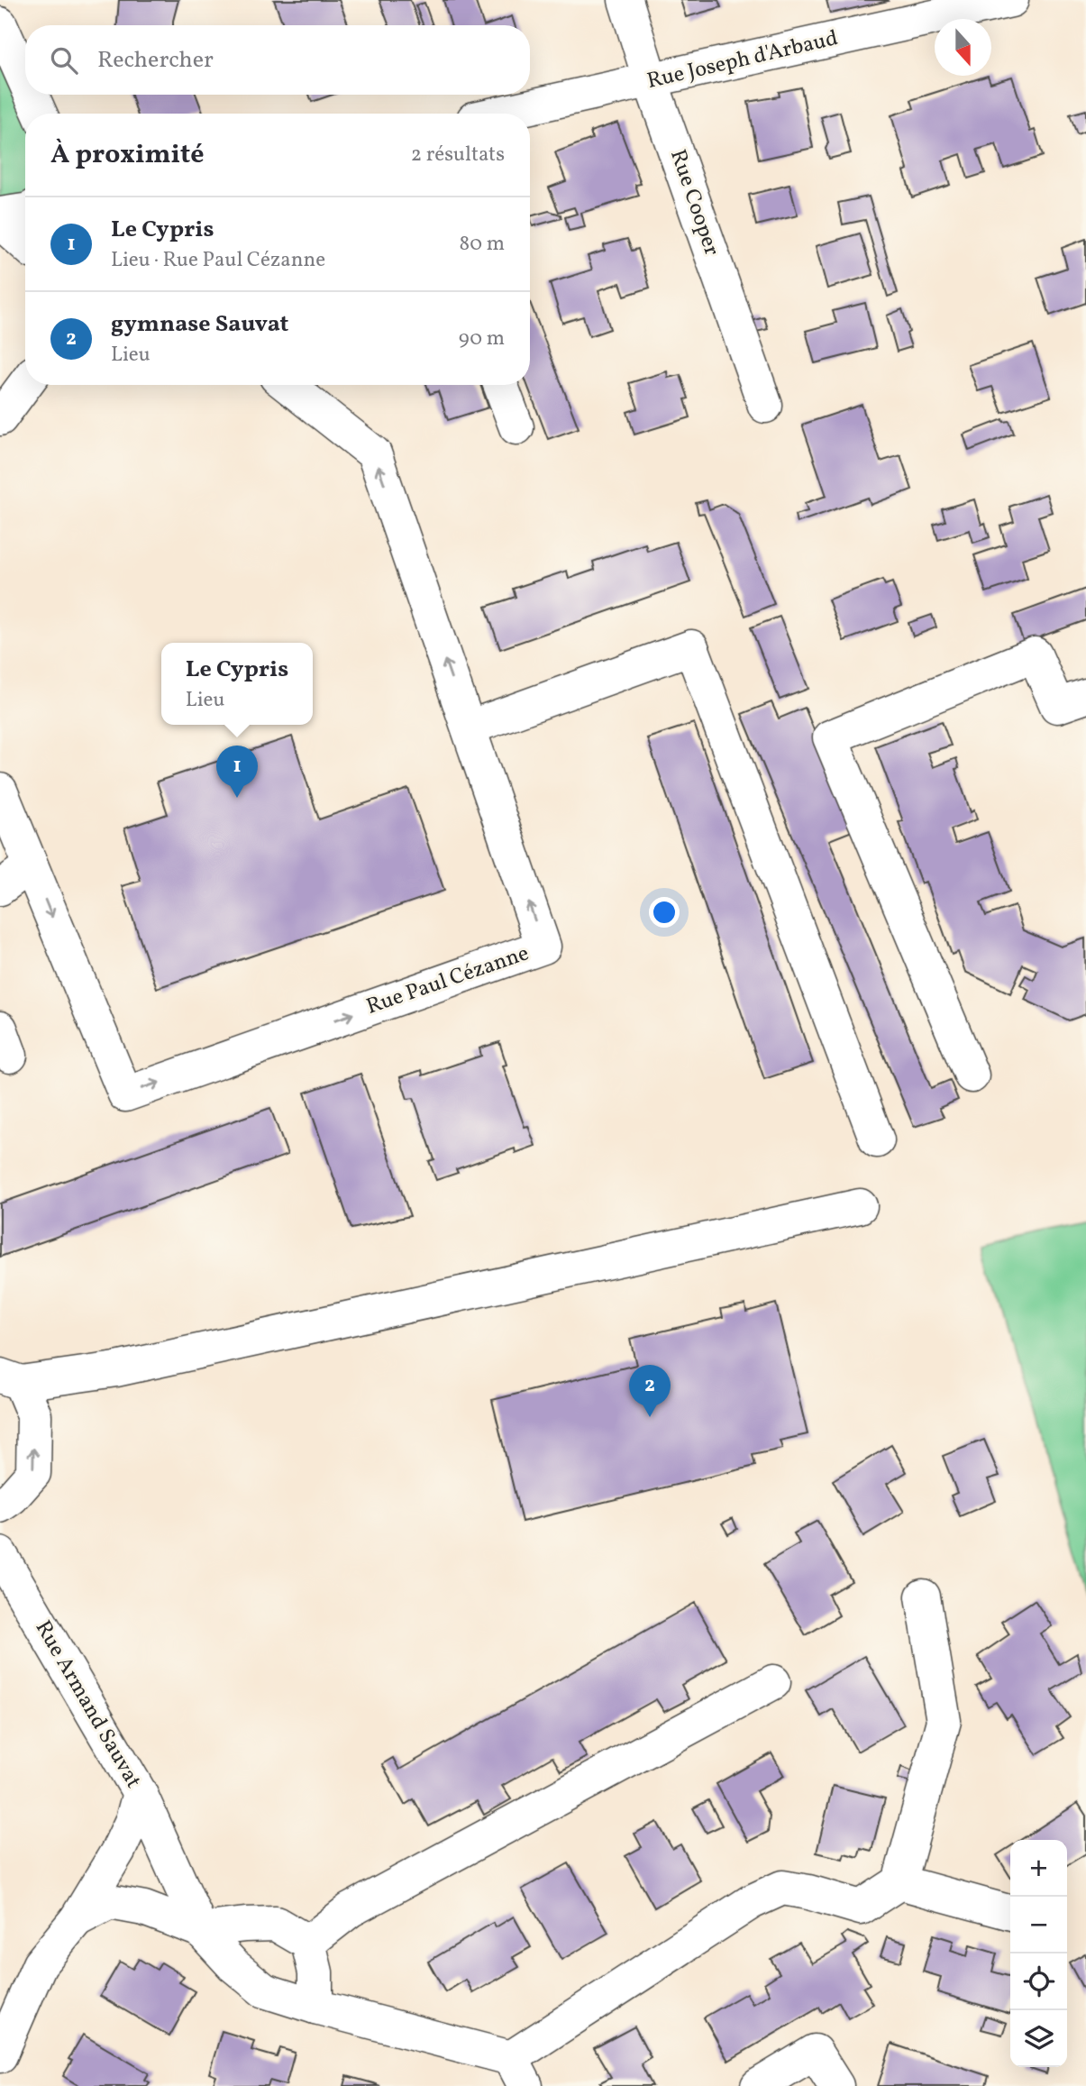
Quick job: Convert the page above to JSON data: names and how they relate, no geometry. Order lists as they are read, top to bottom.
{
  "streets": {
    "street": [
      "Rue Joseph d'Arbaud",
      "Rue Cooper",
      "Rue Paul Cézanne",
      "Rue Armand Sauvat"
    ]
  },
  "crossings": [
    ["Rue Joseph d'Arbaud", "Rue Cooper"]
  ],
  "north": "bottom",
  "page": {
    "search": "Rechercher",
    "heading": ["À proximité", "2 résultats"],
    "list": [
      {
        "mark": "1",
        "name": "Le Cypris",
        "note": "Lieu · Rue Paul Cézanne",
        "value": "80 m"
      },
      {
        "mark": "2",
        "name": "gymnase Sauvat",
        "note": "Lieu",
        "value": "90 m"
      }
    ],
    "popup": ["Le Cypris", "Lieu"],
    "pins": ["1", "2"],
    "map_buttons": ["+", "−"]
  }
}
